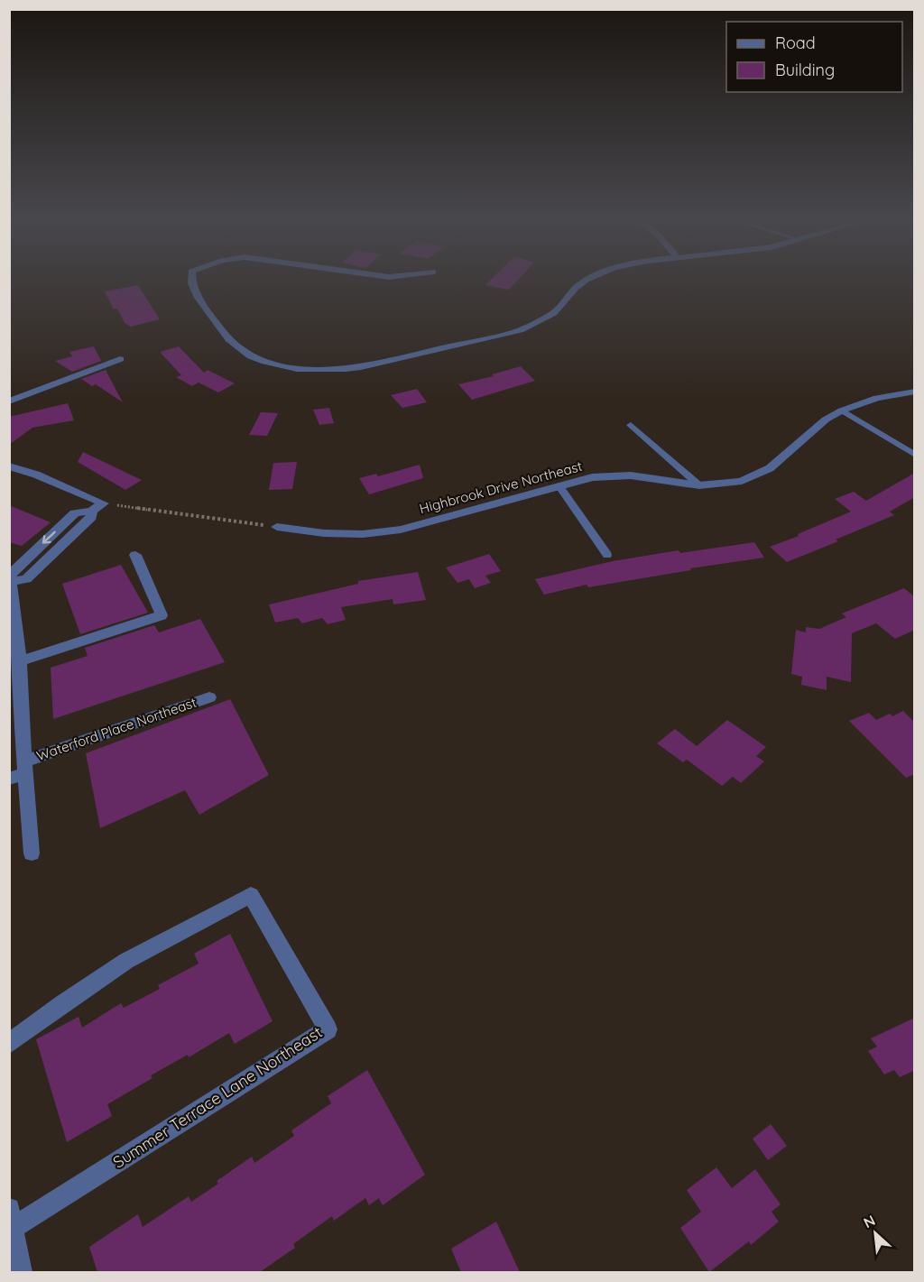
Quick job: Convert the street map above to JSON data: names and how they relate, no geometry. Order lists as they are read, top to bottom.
{
  "streets": {
    "street": ["Highbrook Drive Northeast", "Waterford Place Northeast", "Summer Terrace Lane Northeast"]
  },
  "legend": ["Road", "Building"],
  "north": "top left"
}
